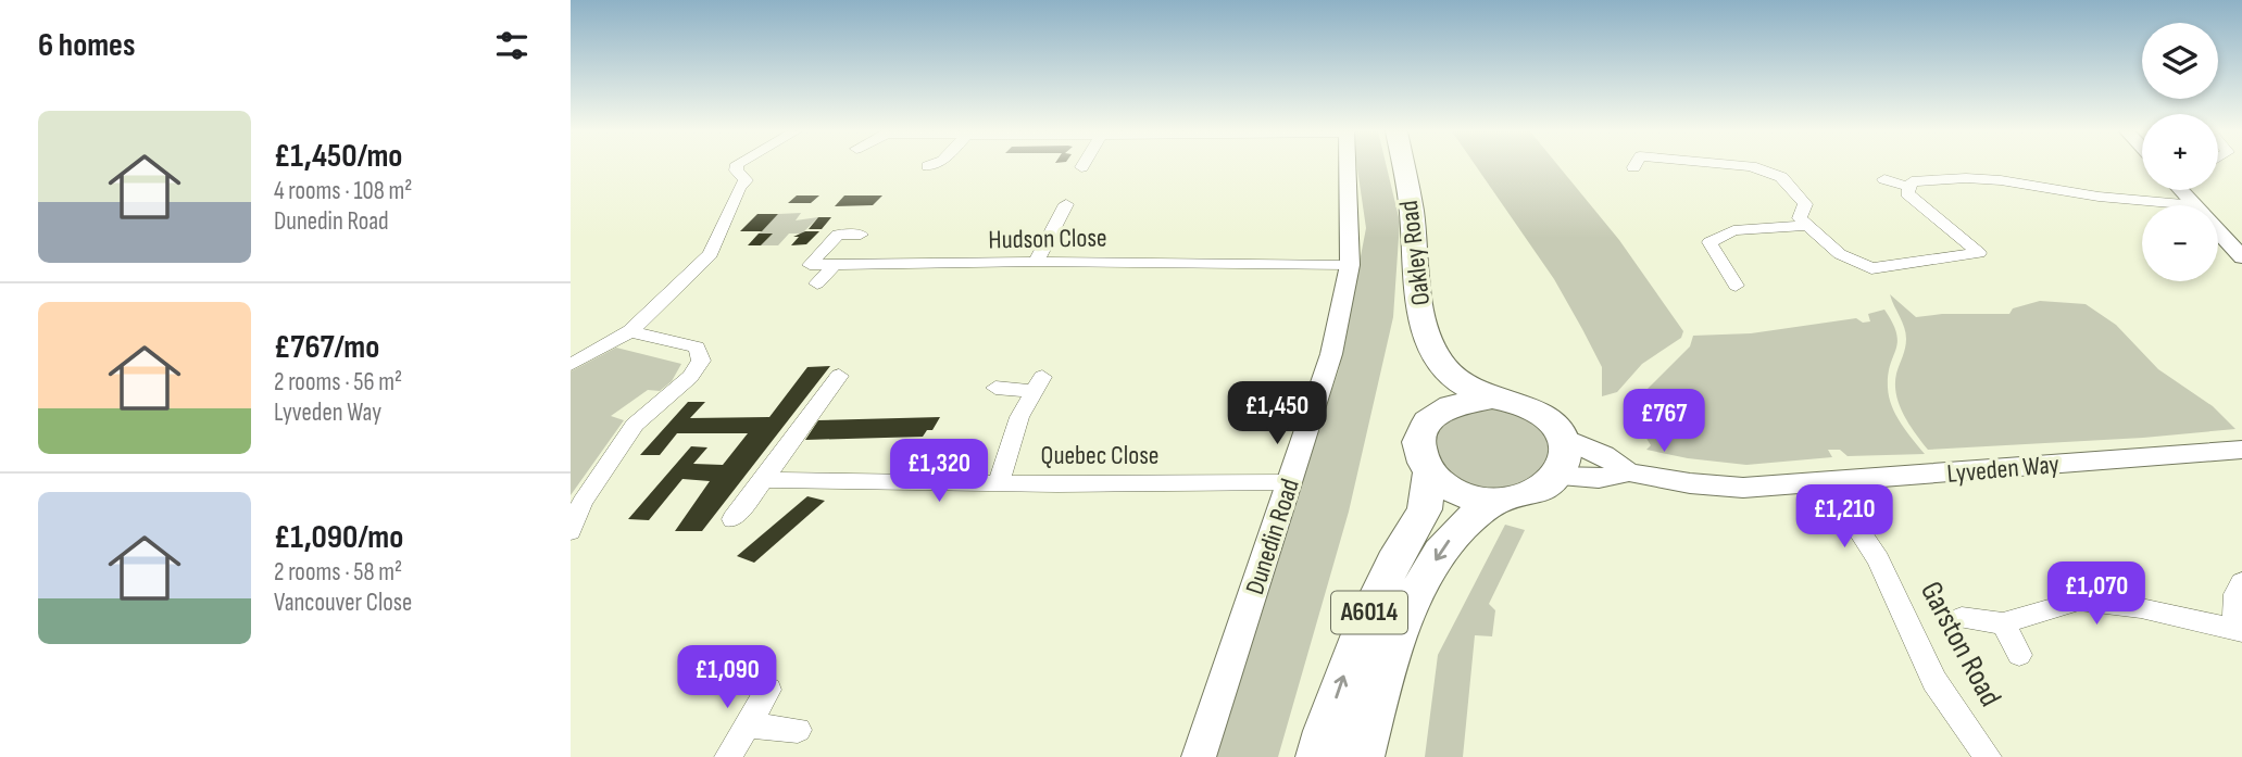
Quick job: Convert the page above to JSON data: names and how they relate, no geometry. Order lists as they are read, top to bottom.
{
  "streets": {
    "main road": ["Oakley Road", "A6014"],
    "street": [
      "Hudson Close",
      "Quebec Close",
      "Lyveden Way",
      "Dunedin Road",
      "Garston Road"
    ]
  },
  "crossings": [
    ["Hudson Close", "Dunedin Road"],
    ["Oakley Road", "Lyveden Way"],
    ["Oakley Road", "A6014"],
    ["Quebec Close", "Dunedin Road"],
    ["Lyveden Way", "A6014"],
    ["Lyveden Way", "Garston Road"]
  ],
  "page": {
    "heading": "6 homes",
    "map_buttons": ["+", "−"],
    "list": [
      {
        "name": "£1,450/mo",
        "note": "4 rooms · 108 m² · Dunedin Road"
      },
      {
        "name": "£767/mo",
        "note": "2 rooms · 56 m² · Lyveden Way"
      },
      {
        "name": "£1,090/mo",
        "note": "2 rooms · 58 m² · Vancouver Close"
      }
    ],
    "price": [
      "£1,450",
      "£767",
      "£1,320",
      "£1,210",
      "£1,070",
      "£1,090"
    ]
  }
}
